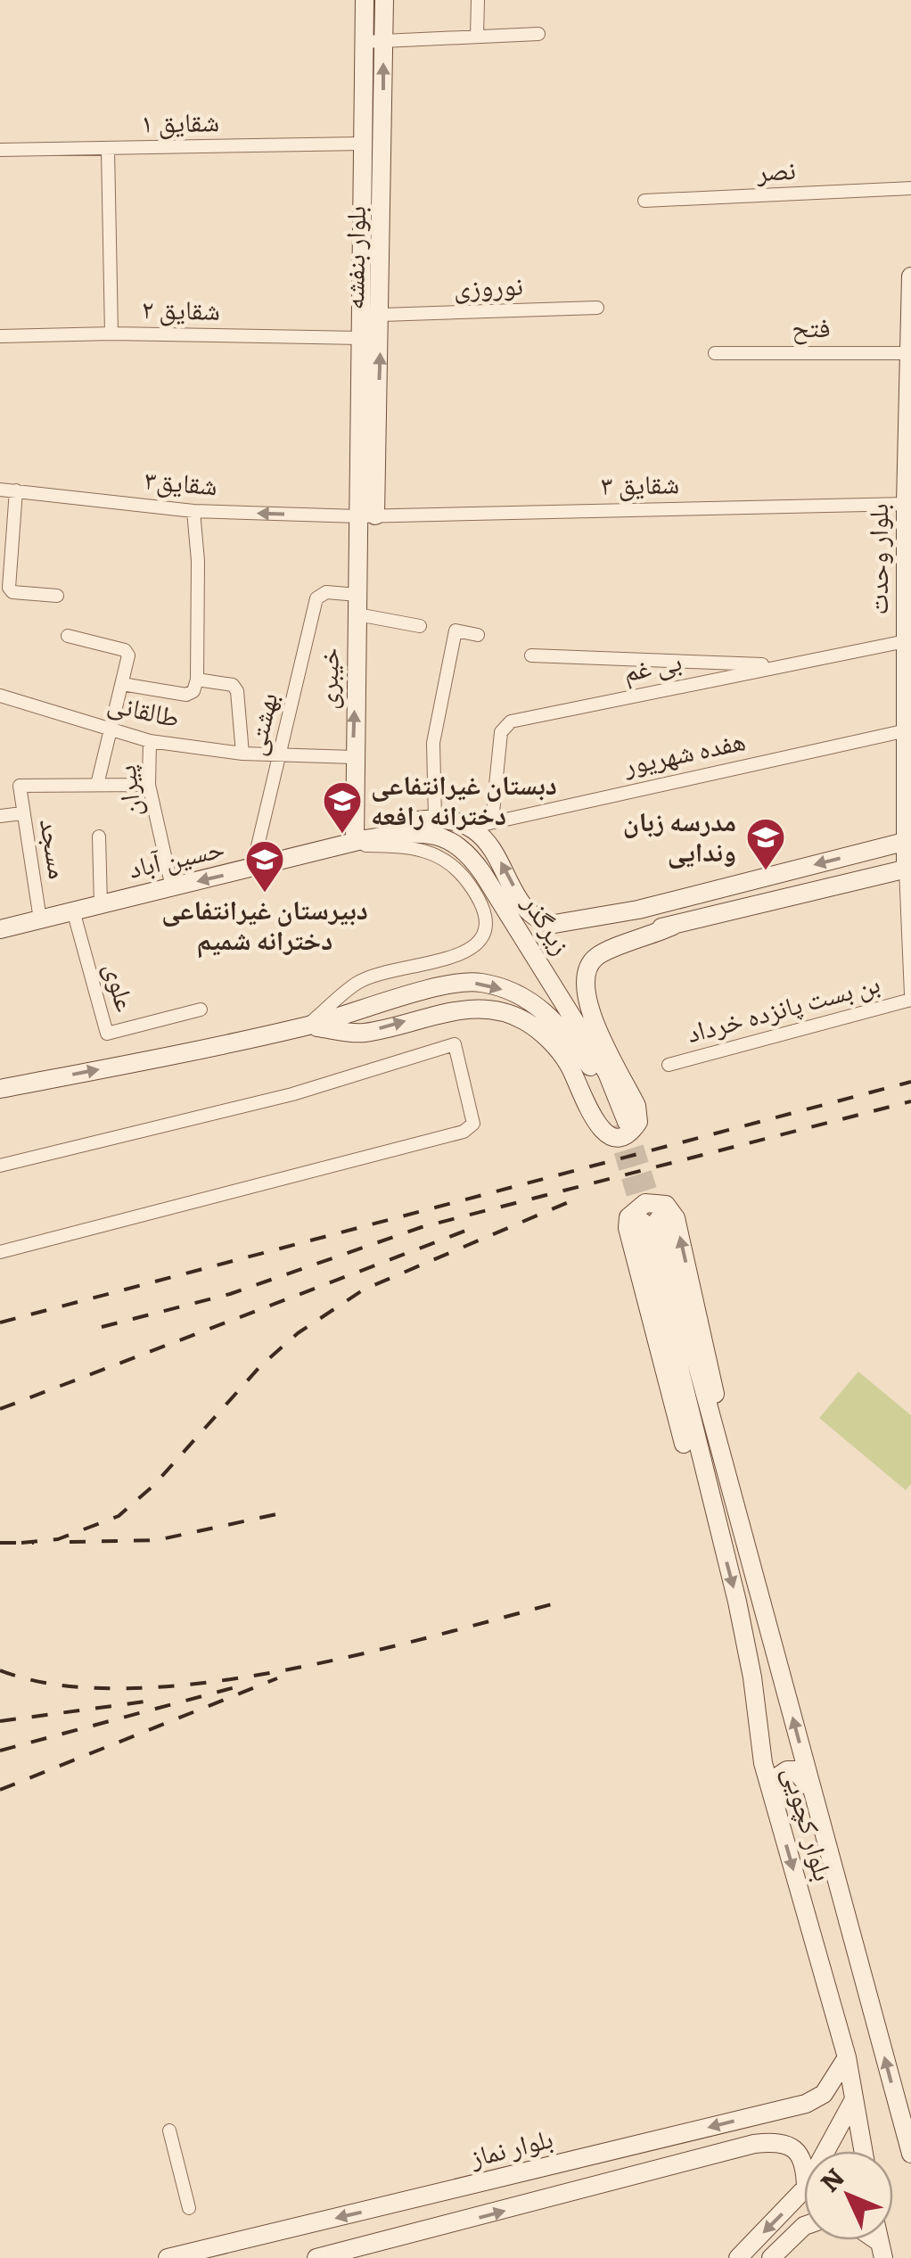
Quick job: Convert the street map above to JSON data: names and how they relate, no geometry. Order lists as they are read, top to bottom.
{
  "streets": {
    "main road": [
      "بلوار بنفشه",
      "بلوار وحدت",
      "خیبری",
      "حسین آباد",
      "زیرگذر",
      "بلوار کچویی",
      "بلوار نماز"
    ],
    "street": [
      "شقایق ۱",
      "نصر",
      "نوروزی",
      "شقایق ۲",
      "فتح",
      "شقایق۳",
      "شقایق ۳",
      "بی غم",
      "طالقانی",
      "بهشتی",
      "هفده شهریور",
      "پیران",
      "مسجد",
      "علوی",
      "بن بست پانزده خرداد"
    ]
  },
  "crossings": [
    ["شقایق ۱", "بلوار بنفشه"],
    ["بلوار بنفشه", "نوروزی"],
    ["بلوار بنفشه", "شقایق ۲"],
    ["بلوار بنفشه", "شقایق۳"],
    ["بلوار بنفشه", "شقایق ۳"],
    ["بلوار بنفشه", "خیبری"],
    ["فتح", "بلوار وحدت"],
    ["شقایق۳", "شقایق ۳"],
    ["شقایق۳", "خیبری"],
    ["شقایق ۳", "بلوار وحدت"],
    ["شقایق ۳", "خیبری"],
    ["بلوار وحدت", "بی غم"],
    ["بلوار وحدت", "هفده شهریور"],
    ["بی غم", "هفده شهریور"],
    ["خیبری", "طالقانی"],
    ["خیبری", "بهشتی"],
    ["خیبری", "حسین آباد"],
    ["خیبری", "زیرگذر"],
    ["طالقانی", "بهشتی"],
    ["طالقانی", "پیران"],
    ["بهشتی", "حسین آباد"],
    ["پیران", "حسین آباد"],
    ["مسجد", "حسین آباد"],
    ["حسین آباد", "زیرگذر"],
    ["حسین آباد", "علوی"],
    ["بلوار کچویی", "بلوار نماز"]
  ],
  "one_way": ["شقایق۳", "خیبری"],
  "places": {
    "school or university": ["دبستان غیرانتفاعی دخترانه رافعه", "مدرسه زبان وندایی", "دبیرستان غیرانتفاعی دخترانه شمیم"]
  },
  "north": "top left"
}
